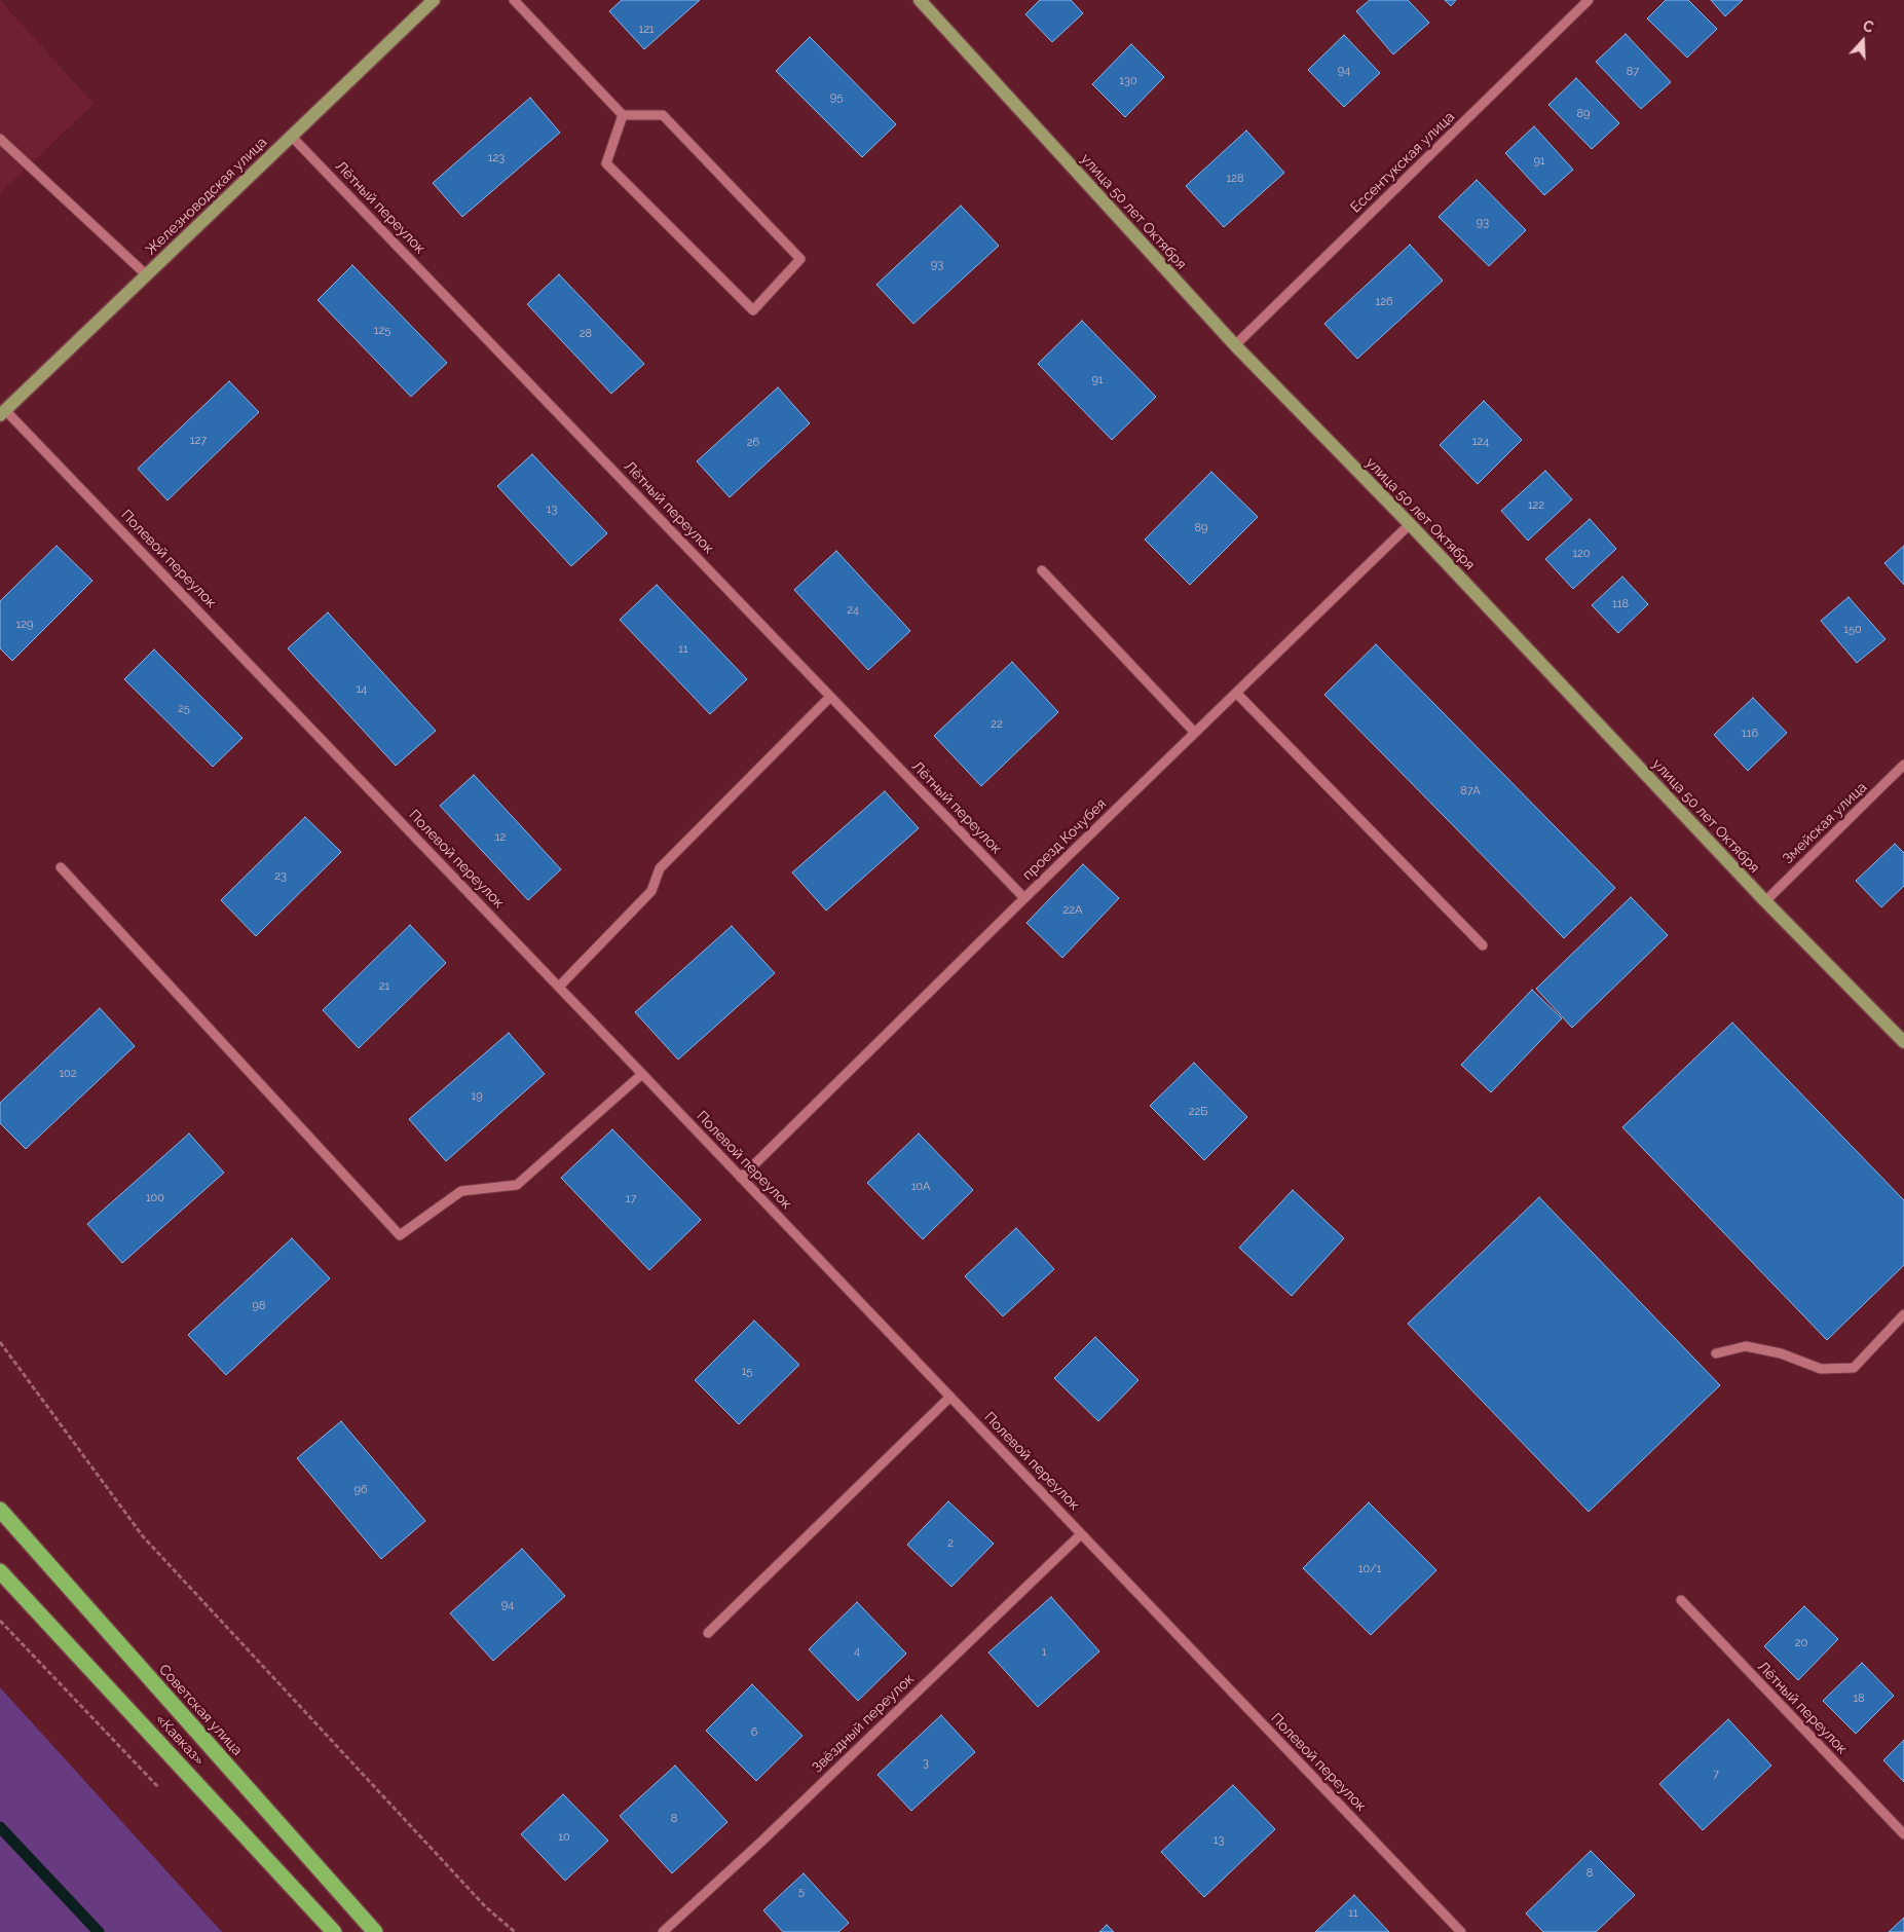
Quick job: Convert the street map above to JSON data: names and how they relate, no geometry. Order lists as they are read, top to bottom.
{
  "streets": {
    "highway": ["Советская улица", "«Кавказ»"],
    "main road": ["Железноводская улица", "улица 50 лет Октября"],
    "street": [
      "Ессентукская улица",
      "Лётный переулок",
      "Полевой переулок",
      "Змейская улица",
      "проезд Кочубея",
      "Звёздный переулок"
    ]
  },
  "crossings": [
    ["Ессентукская улица", "улица 50 лет Октября"],
    ["Железноводская улица", "Лётный переулок"],
    ["Железноводская улица", "Полевой переулок"],
    ["Лётный переулок", "проезд Кочубея"],
    ["улица 50 лет Октября", "Змейская улица"],
    ["улица 50 лет Октября", "проезд Кочубея"],
    ["Полевой переулок", "проезд Кочубея"],
    ["Полевой переулок", "Звёздный переулок"]
  ],
  "house_numbers": [
    "121",
    "94",
    "87",
    "130",
    "95",
    "89",
    "123",
    "91",
    "128",
    "93",
    "93",
    "126",
    "125",
    "28",
    "91",
    "127",
    "124",
    "26",
    "122",
    "13",
    "89",
    "120",
    "118",
    "24",
    "129",
    "150",
    "11",
    "14",
    "25",
    "22",
    "116",
    "87А",
    "12",
    "23",
    "22А",
    "21",
    "102",
    "19",
    "22Б",
    "10А",
    "100",
    "17",
    "98",
    "15",
    "96",
    "2",
    "10/1",
    "94",
    "20",
    "4",
    "1",
    "18",
    "6",
    "3",
    "7",
    "8",
    "10",
    "13",
    "8",
    "5",
    "11"
  ],
  "north": "top"
}
